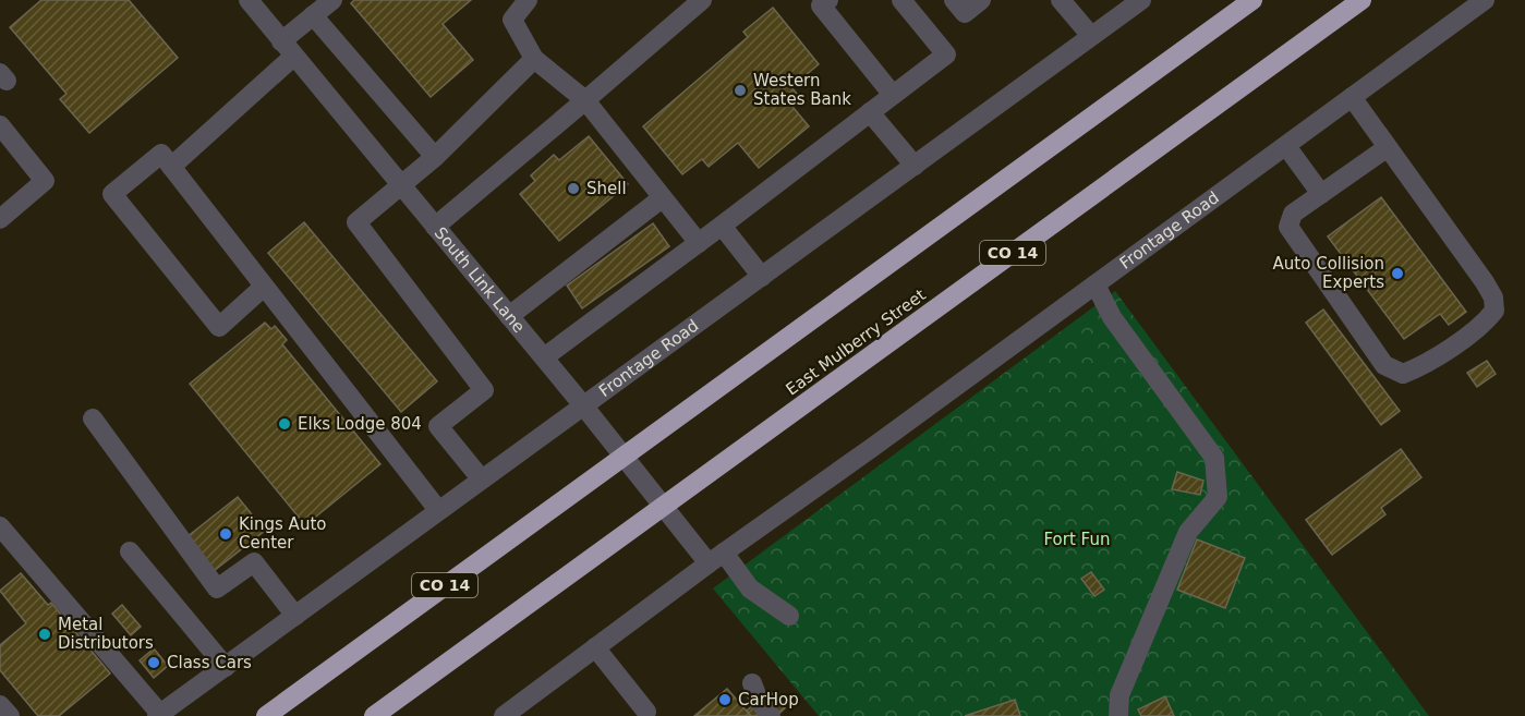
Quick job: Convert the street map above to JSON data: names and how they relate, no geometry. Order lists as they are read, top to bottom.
{
  "streets": {
    "highway": ["CO 14", "East Mulberry Street"],
    "street": ["Frontage Road", "South Link Lane"]
  },
  "crossings": [
    ["Frontage Road", "South Link Lane"],
    ["CO 14", "South Link Lane"],
    ["South Link Lane", "East Mulberry Street"]
  ],
  "parks": ["Fort Fun"],
  "places": [
    "Western States Bank",
    "Shell",
    "Auto Collision Experts",
    "Elks Lodge 804",
    "Kings Auto Center",
    "Metal Distributors",
    "Class Cars",
    "CarHop"
  ]
}
